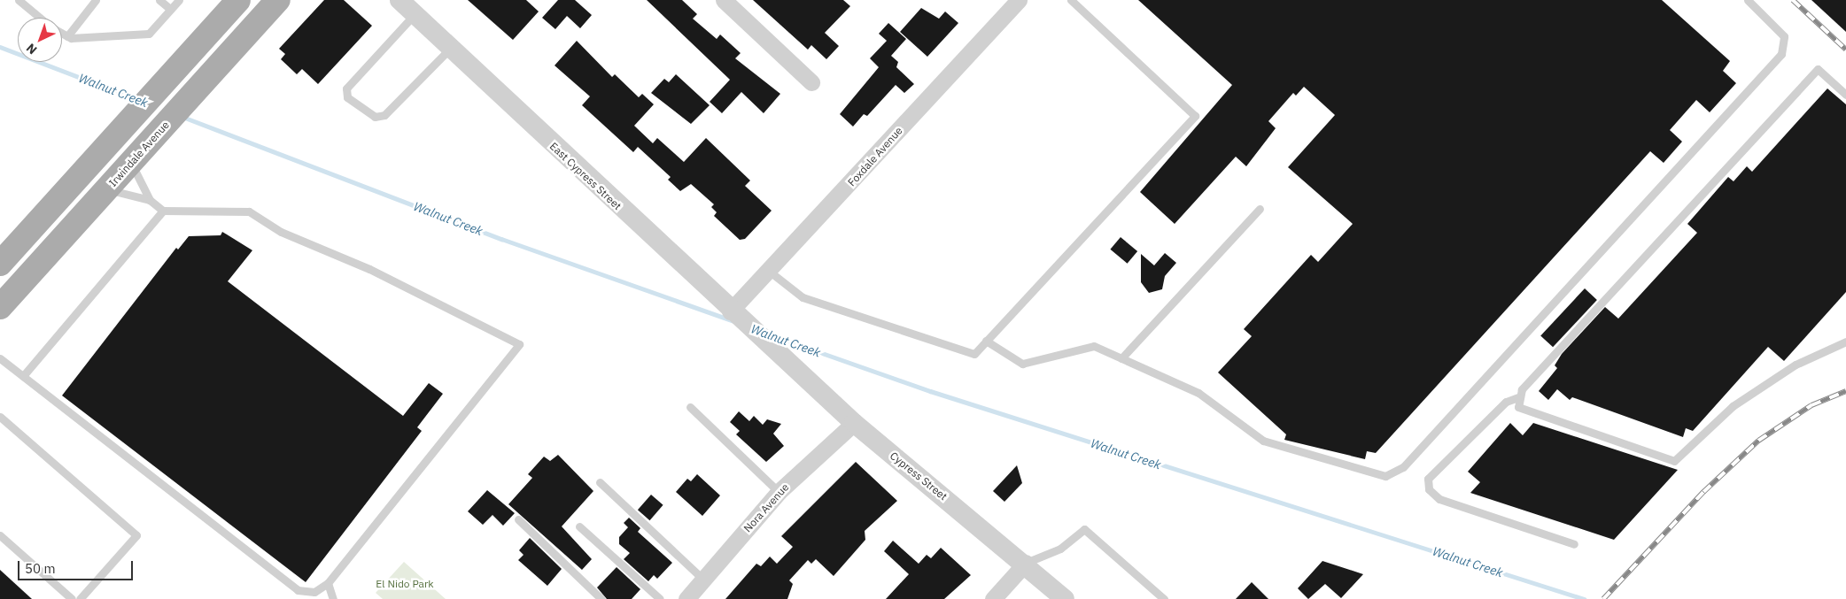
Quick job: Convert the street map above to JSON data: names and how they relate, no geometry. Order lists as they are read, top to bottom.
{
  "streets": {
    "main road": ["Irwindale Avenue"],
    "street": [
      "Foxdale Avenue",
      "East Cypress Street",
      "Cypress Street",
      "Nora Avenue"
    ]
  },
  "crossings": [
    ["Foxdale Avenue", "East Cypress Street"],
    ["East Cypress Street", "Cypress Street"],
    ["Cypress Street", "Nora Avenue"]
  ],
  "water": ["Walnut Creek"],
  "parks": ["El Nido Park"],
  "scale_bar": "50 m",
  "north": "bottom left"
}
